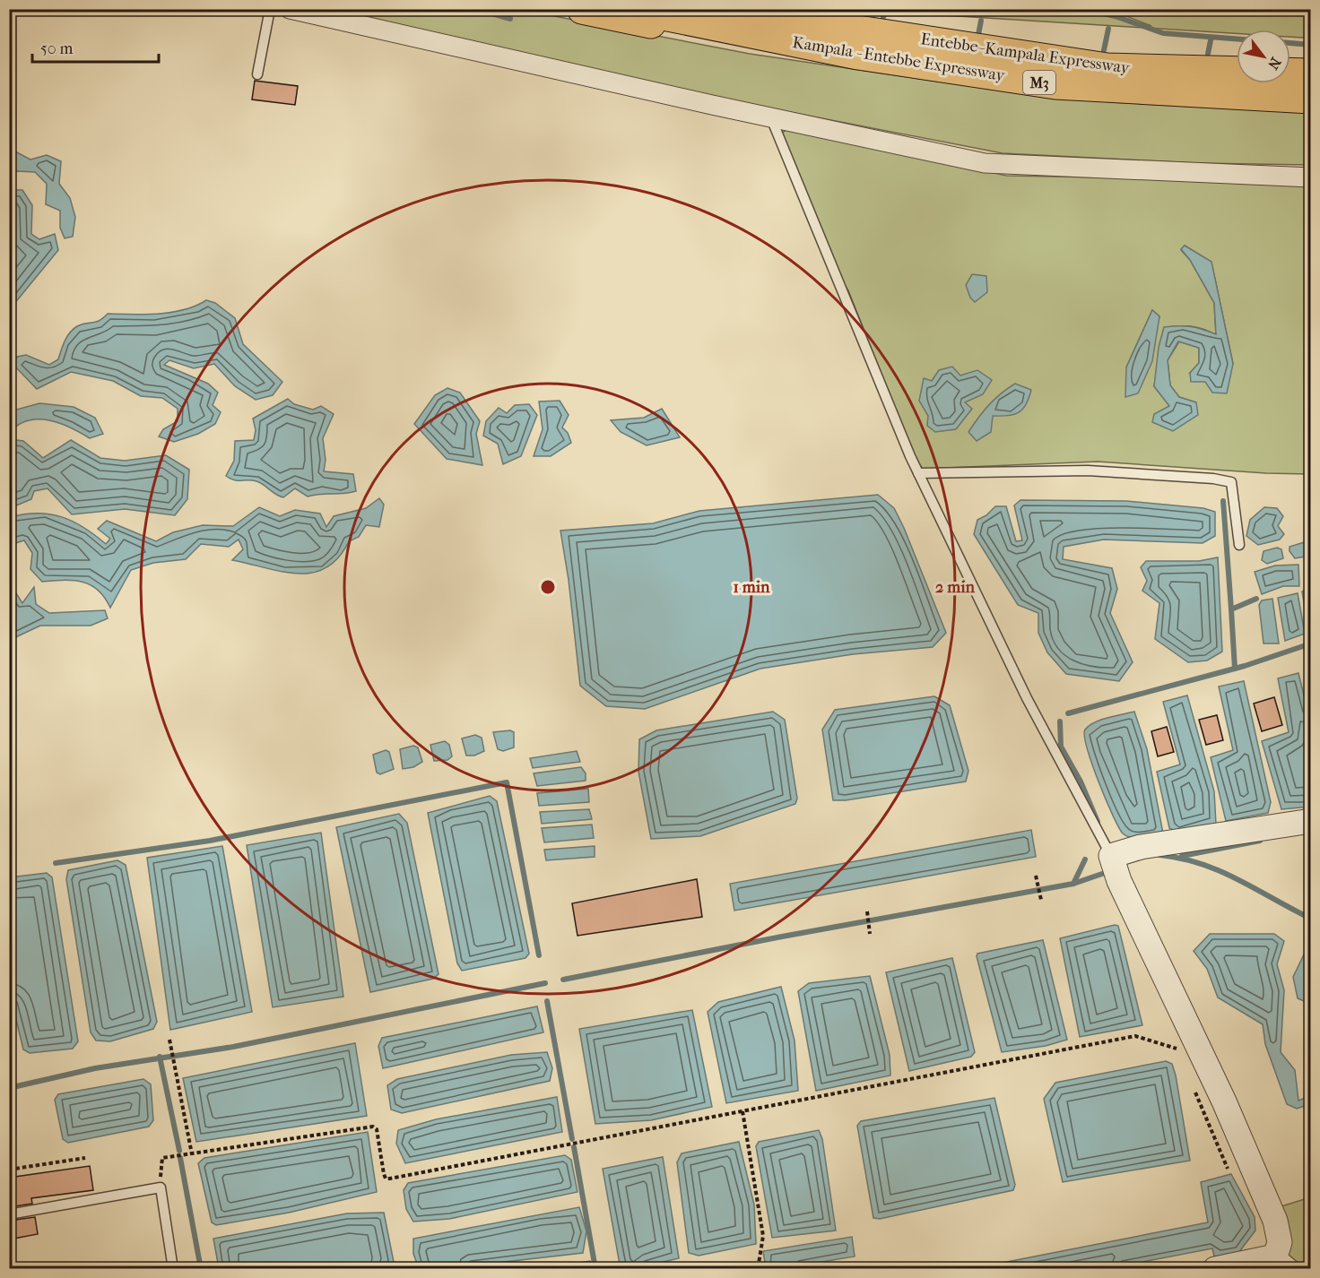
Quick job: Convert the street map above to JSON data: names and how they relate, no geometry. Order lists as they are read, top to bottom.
{
  "streets": {
    "highway": ["Entebbe–Kampala Expressway", "Kampala - Entebbe Expressway", "M3"]
  },
  "crossings": [
    ["Kampala - Entebbe Expressway", "M3"]
  ],
  "scale_bar": "50 m",
  "north": "bottom right",
  "rings": ["1 min", "2 min"]
}
